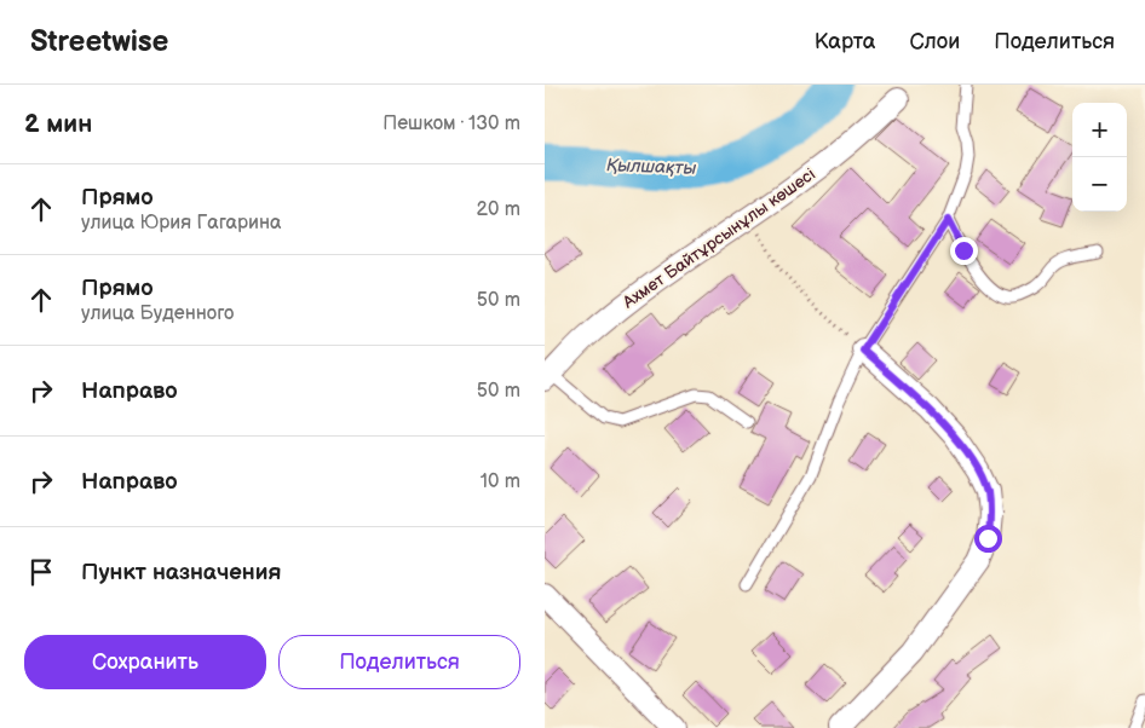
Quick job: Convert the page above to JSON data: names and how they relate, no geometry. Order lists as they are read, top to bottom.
{
  "streets": {
    "street": ["Ахмет Байтұрсынұлы көшесі"]
  },
  "water": ["Қылшақты"],
  "page": {
    "header": "Streetwise",
    "nav": ["Карта", "Слои", "Поделиться"],
    "heading": ["2 мин", "Пешком · 130 m"],
    "map_buttons": ["+", "−"],
    "list": [
      ["Прямо", "улица Юрия Гагарина", "20 m"],
      ["Прямо", "улица Буденного", "50 m"],
      ["Направо", "50 m"],
      ["Направо", "10 m"],
      "Пункт назначения"
    ],
    "buttons": ["Сохранить", "Поделиться"]
  }
}
